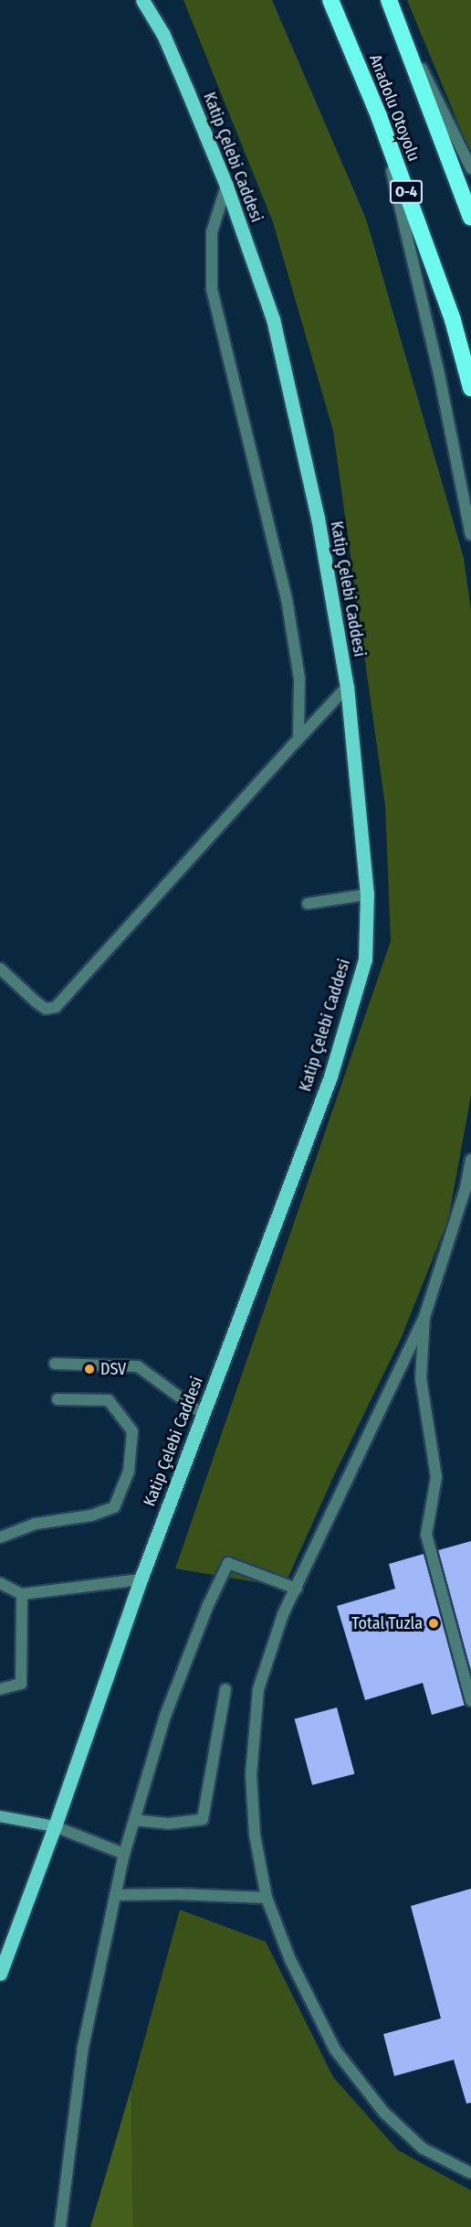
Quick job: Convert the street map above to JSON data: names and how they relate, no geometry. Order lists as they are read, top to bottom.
{
  "streets": {
    "highway": ["Anadolu Otoyolu", "O-4"],
    "main road": ["Katip Çelebi Caddesi"]
  },
  "places": ["DSV", "Total Tuzla"]
}
